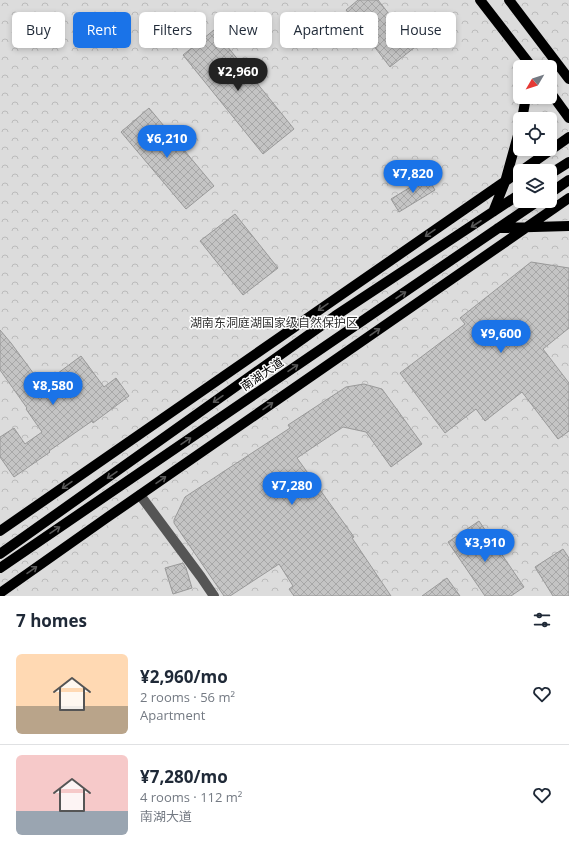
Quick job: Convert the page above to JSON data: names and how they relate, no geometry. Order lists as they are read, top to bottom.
{
  "streets": {
    "main road": ["南湖大道"]
  },
  "parks": ["湖南东洞庭湖国家级自然保护区"],
  "north": "bottom left",
  "page": {
    "chip": [
      "Buy",
      "Rent",
      "Filters",
      "New",
      "Apartment",
      "House"
    ],
    "price": [
      "¥2,960",
      "¥6,210",
      "¥7,820",
      "¥9,600",
      "¥8,580",
      "¥7,280",
      "¥3,910"
    ],
    "heading": "7 homes",
    "list": [
      {
        "name": "¥2,960/mo",
        "note": "2 rooms · 56 m² · Apartment"
      },
      {
        "name": "¥7,280/mo",
        "note": "4 rooms · 112 m² · 南湖大道"
      }
    ]
  }
}
